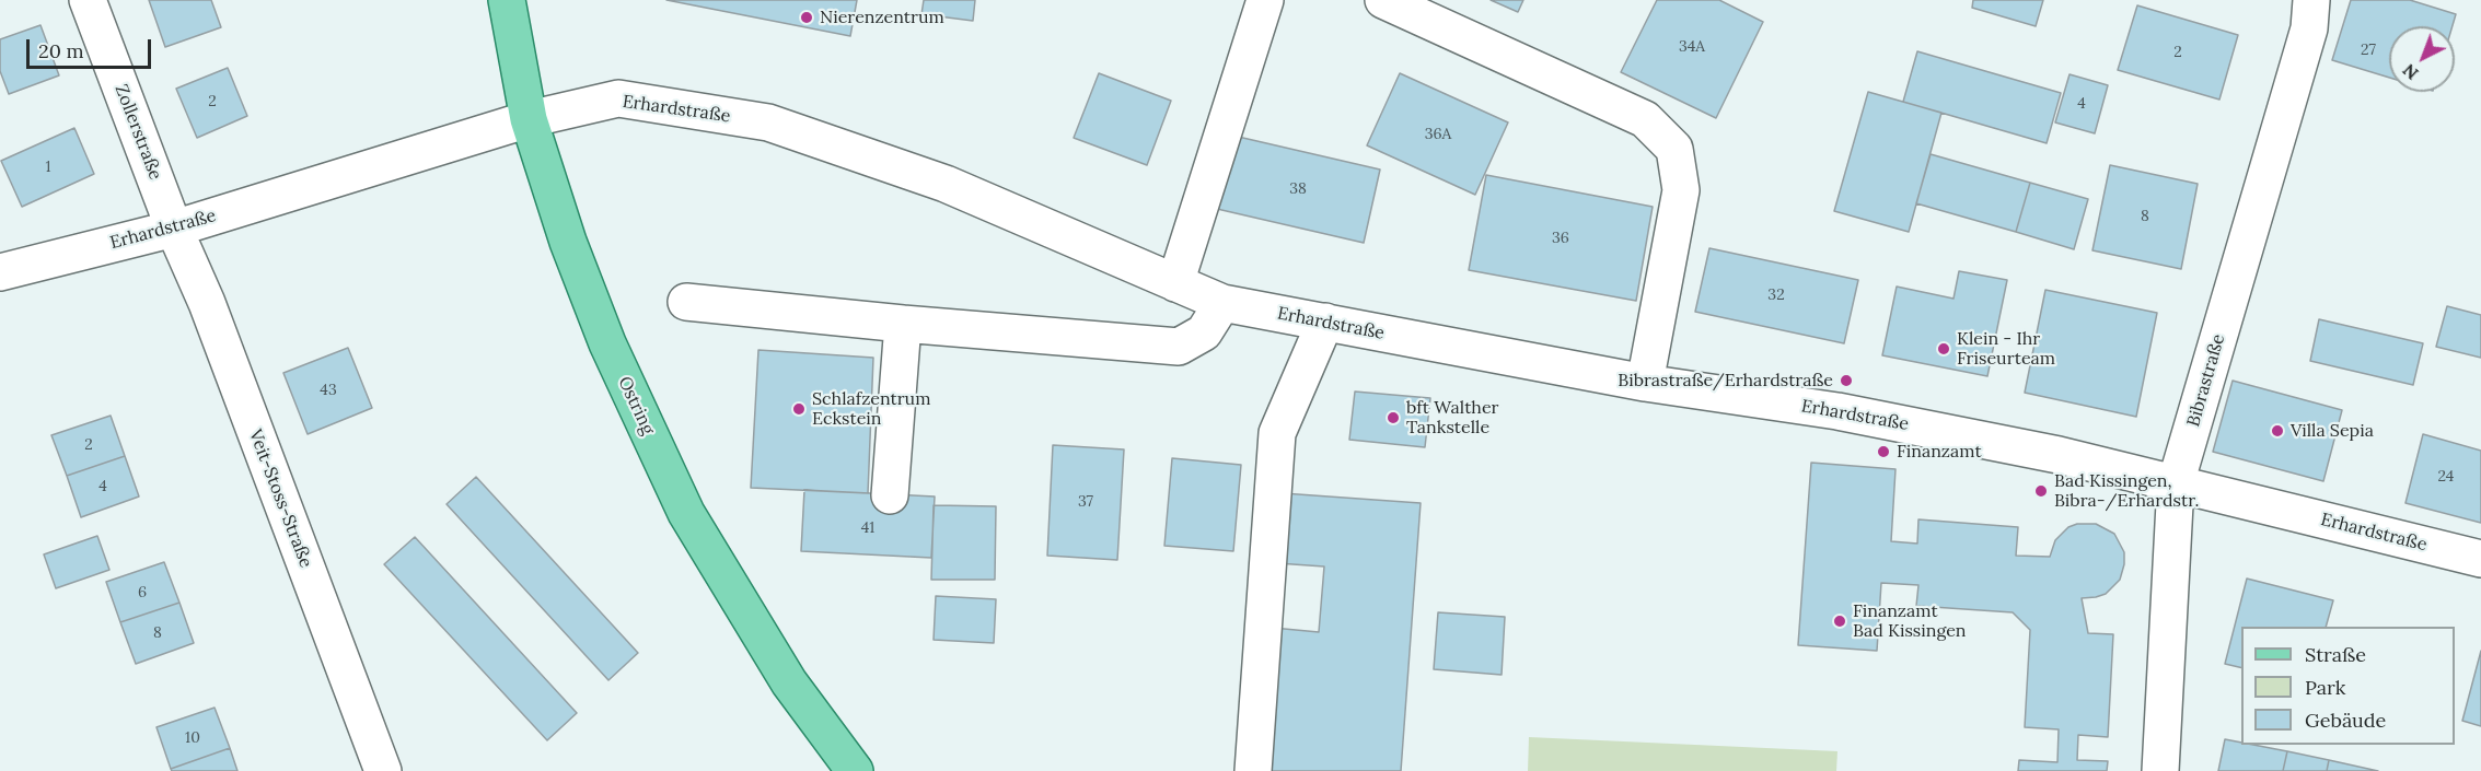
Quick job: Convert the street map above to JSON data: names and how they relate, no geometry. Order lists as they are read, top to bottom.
{
  "streets": {
    "main road": ["Ostring"],
    "street": [
      "Erhardstraße",
      "Zollerstraße",
      "Bibrastraße",
      "Veit-Stoss-Straße"
    ]
  },
  "crossings": [
    ["Erhardstraße", "Zollerstraße"],
    ["Erhardstraße", "Bibrastraße"],
    ["Erhardstraße", "Ostring"],
    ["Erhardstraße", "Veit-Stoss-Straße"],
    ["Zollerstraße", "Veit-Stoss-Straße"]
  ],
  "places": [
    "Nierenzentrum",
    "Klein - Ihr Friseurteam",
    "Bibrastraße/Erhardstraße",
    "Schlafzentrum Eckstein",
    "bft Walther Tankstelle",
    "Villa Sepia",
    "Finanzamt",
    "Bad Kissingen, Bibra-/Erhardstr.",
    "Finanzamt Bad Kissingen"
  ],
  "house_numbers": [
    "34A",
    "27",
    "2",
    "2",
    "4",
    "36A",
    "1",
    "38",
    "8",
    "36",
    "32",
    "43",
    "2",
    "24",
    "4",
    "37",
    "41",
    "6",
    "8",
    "10"
  ],
  "legend": ["Straße", "Park", "Gebäude"],
  "scale_bar": "20 m",
  "north": "bottom left"
}
